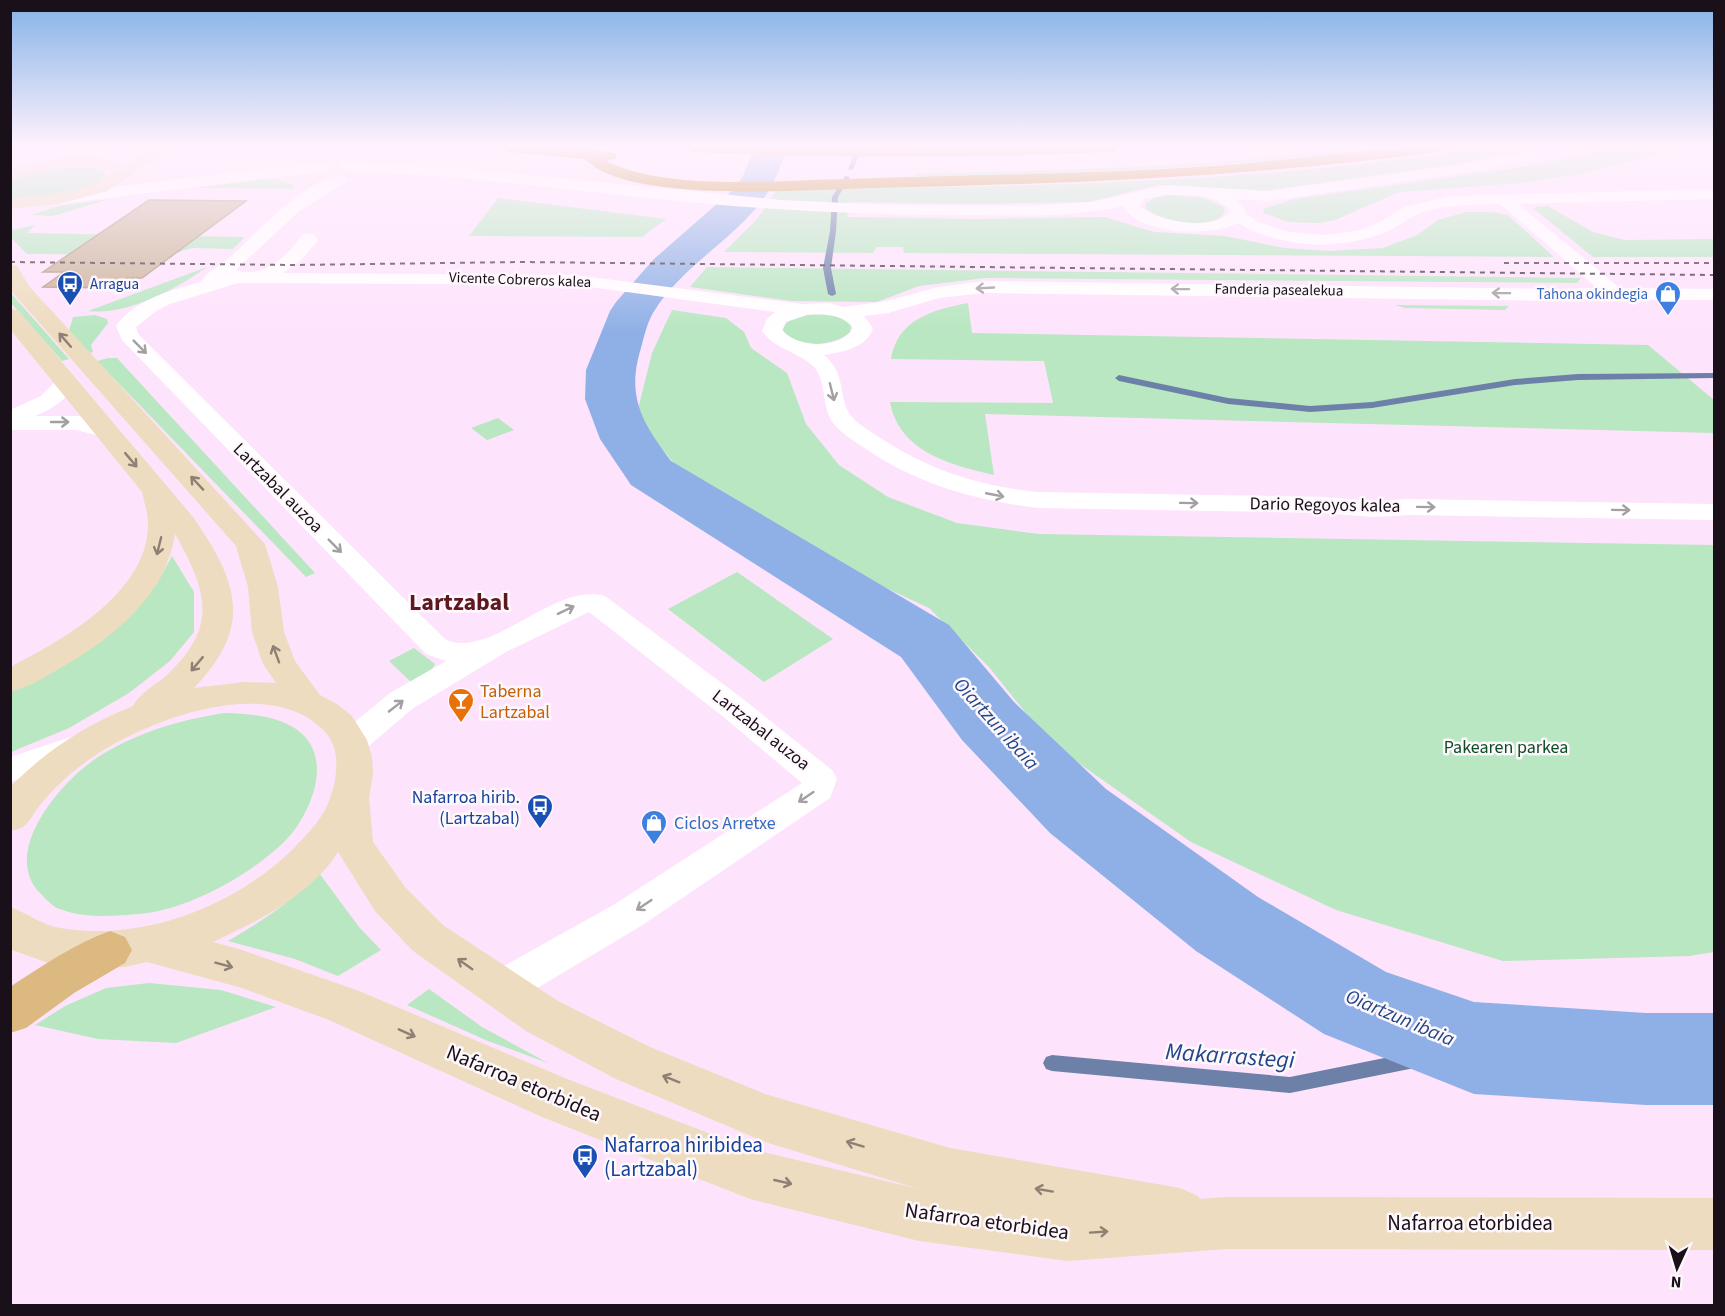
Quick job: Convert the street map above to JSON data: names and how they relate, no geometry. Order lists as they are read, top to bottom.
{
  "streets": {
    "main road": ["Nafarroa etorbidea"],
    "street": [
      "Vicente Cobreros kalea",
      "Fanderia pasealekua",
      "Lartzabal auzoa",
      "Dario Regoyos kalea"
    ]
  },
  "crossings": [
    ["Vicente Cobreros kalea", "Fanderia pasealekua"],
    ["Vicente Cobreros kalea", "Lartzabal auzoa"],
    ["Vicente Cobreros kalea", "Dario Regoyos kalea"],
    ["Lartzabal auzoa", "Nafarroa etorbidea"]
  ],
  "one_way": ["Dario Regoyos kalea"],
  "districts": ["Lartzabal"],
  "water": ["Oiartzun ibaia", "Makarrastegi"],
  "parks": ["Pakearen parkea"],
  "places": {
    "bus stop": ["Arragua", "Nafarroa hirib. (Lartzabal)", "Nafarroa hiribidea (Lartzabal)"],
    "shop": ["Tahona okindegia", "Ciclos Arretxe"],
    "bar": ["Taberna Lartzabal"]
  },
  "north": "bottom"
}
